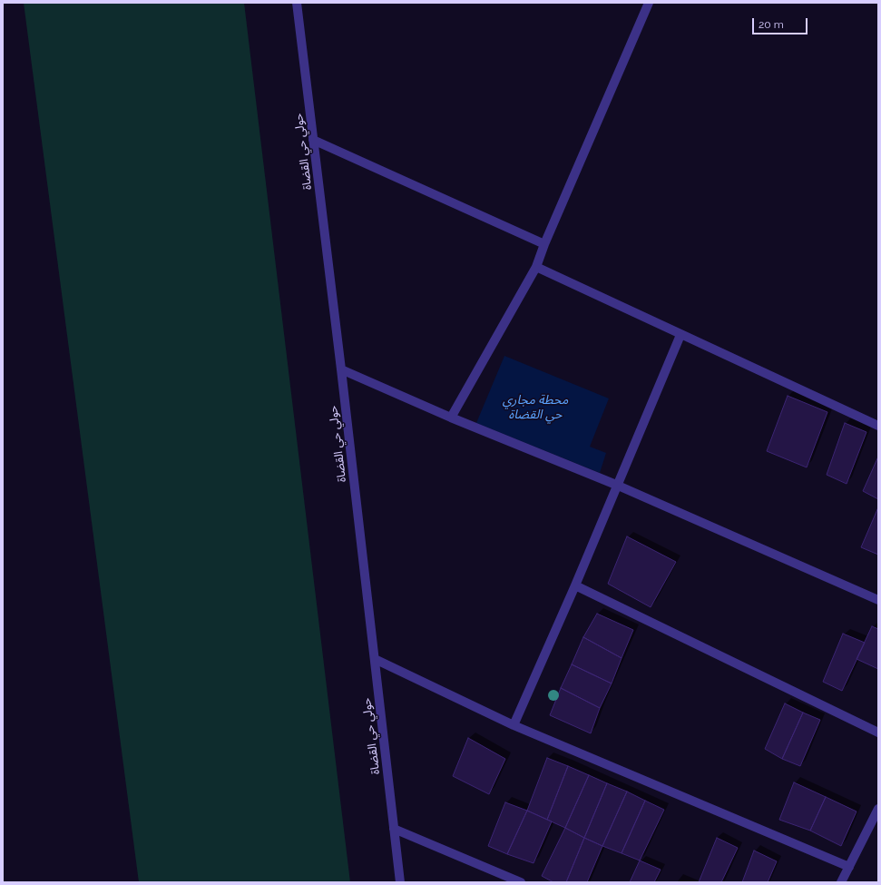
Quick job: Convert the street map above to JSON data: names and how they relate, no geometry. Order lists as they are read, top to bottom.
{
  "streets": {
    "street": ["حولي حي القضاة"]
  },
  "water": ["محطة مجاري حي القضاة"],
  "scale_bar": "20 m"
}
